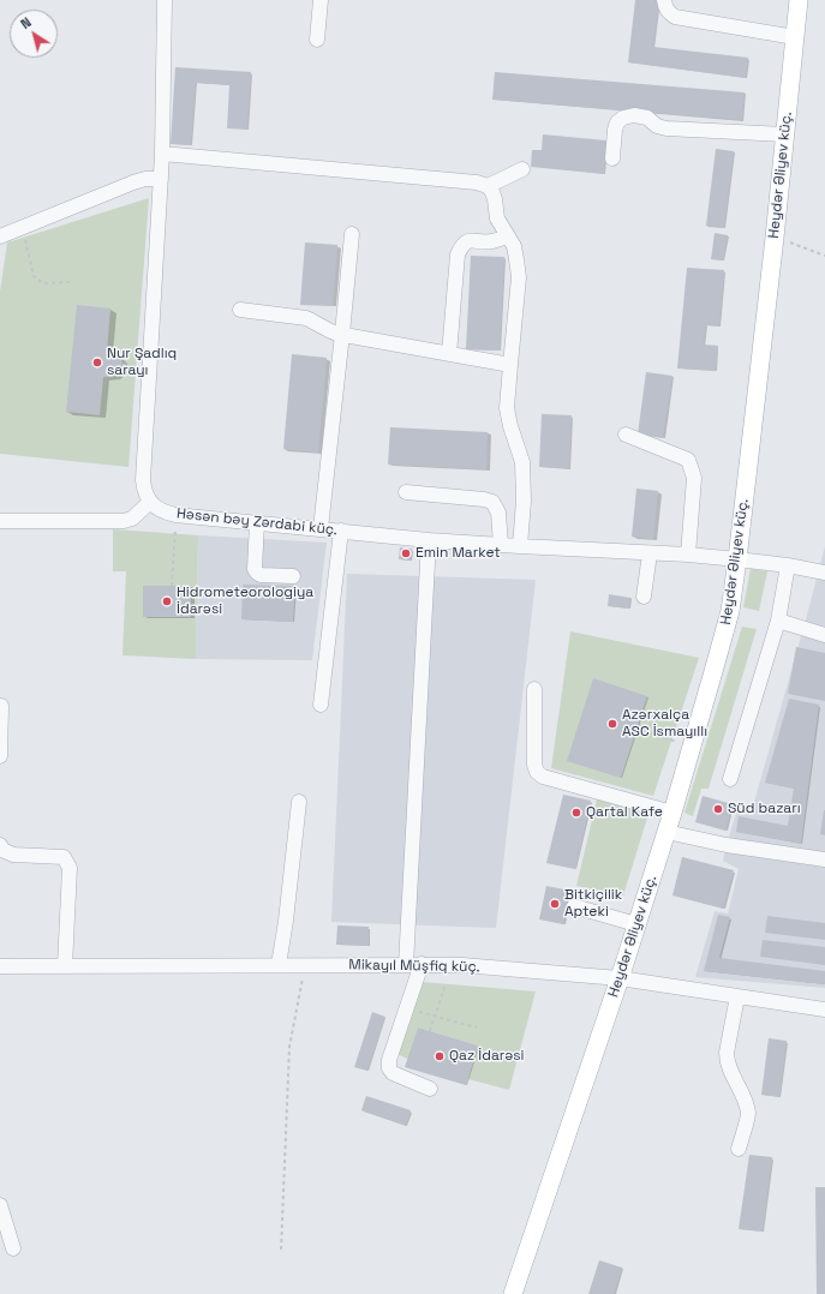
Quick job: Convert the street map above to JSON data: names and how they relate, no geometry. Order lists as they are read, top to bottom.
{
  "streets": {
    "main road": ["Heydər Əliyev küç."],
    "street": ["Həsən bəy Zərdabi küç.", "Mikayıl Müşfiq küç."]
  },
  "crossings": [
    ["Heydər Əliyev küç.", "Həsən bəy Zərdabi küç."],
    ["Heydər Əliyev küç.", "Mikayıl Müşfiq küç."]
  ],
  "places": [
    "Nur Şadlıq sarayı",
    "Emin Market",
    "Hidrometeorologiya İdarəsi",
    "Azərxalça ASC İsmayıllı",
    "Süd bazarı",
    "Qartal Kafe",
    "Bitkiçilik Apteki",
    "Qaz İdarəsi"
  ],
  "north": "top left"
}
